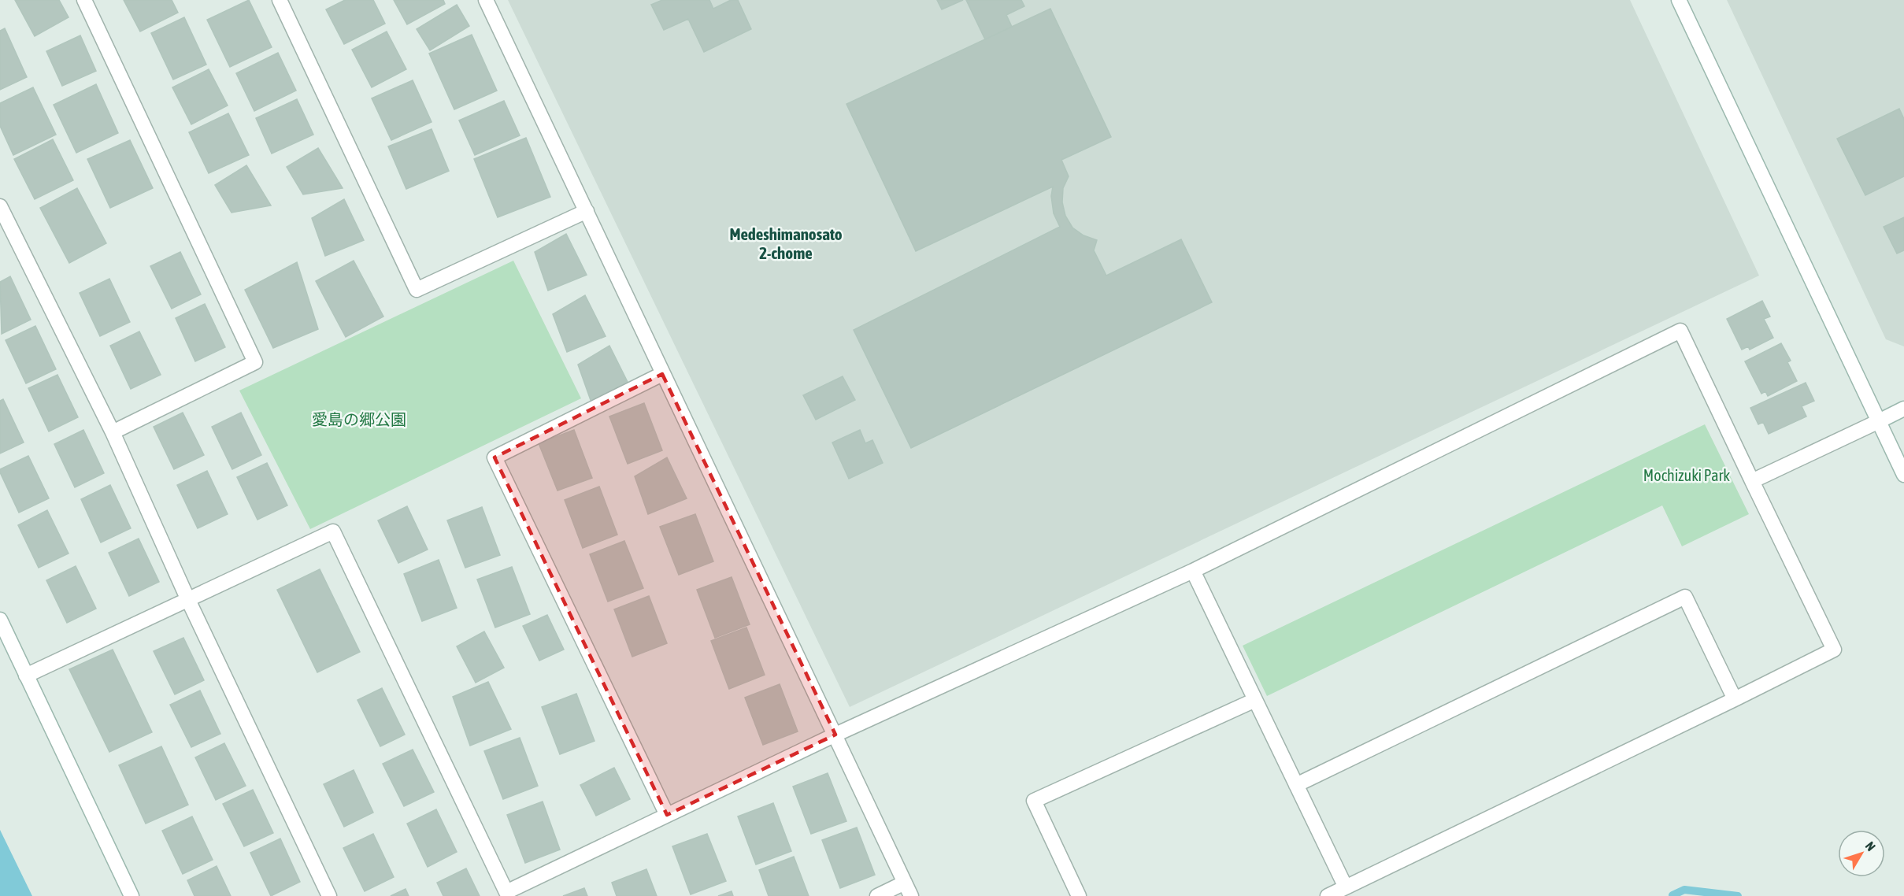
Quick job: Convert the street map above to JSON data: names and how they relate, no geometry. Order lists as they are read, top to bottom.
{
  "districts": ["Medeshimanosato 2-chome"],
  "parks": ["愛島の郷公園", "Mochizuki Park"],
  "north": "top right"
}
